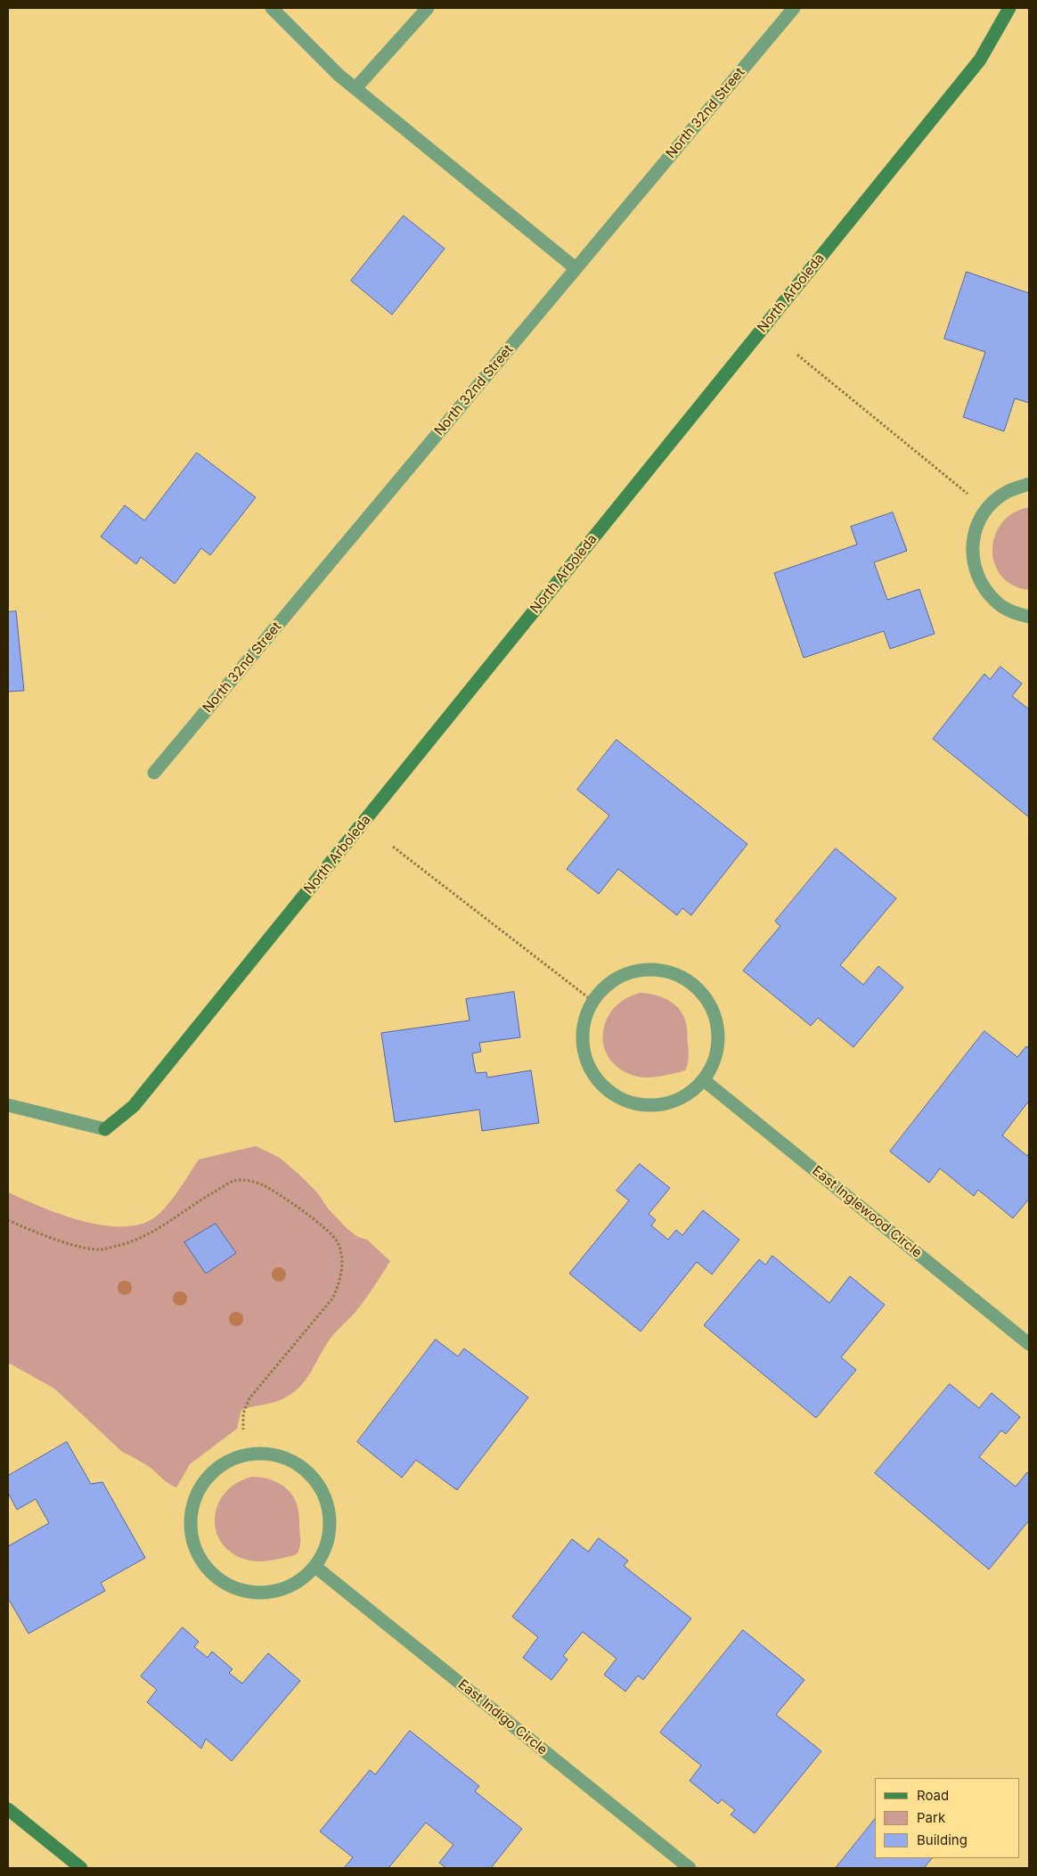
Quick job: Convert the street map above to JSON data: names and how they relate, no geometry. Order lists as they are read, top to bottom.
{
  "streets": {
    "street": [
      "North 32nd Street",
      "North Arboleda",
      "East Inglewood Circle",
      "East Indigo Circle"
    ]
  },
  "legend": ["Road", "Park", "Building"]
}
